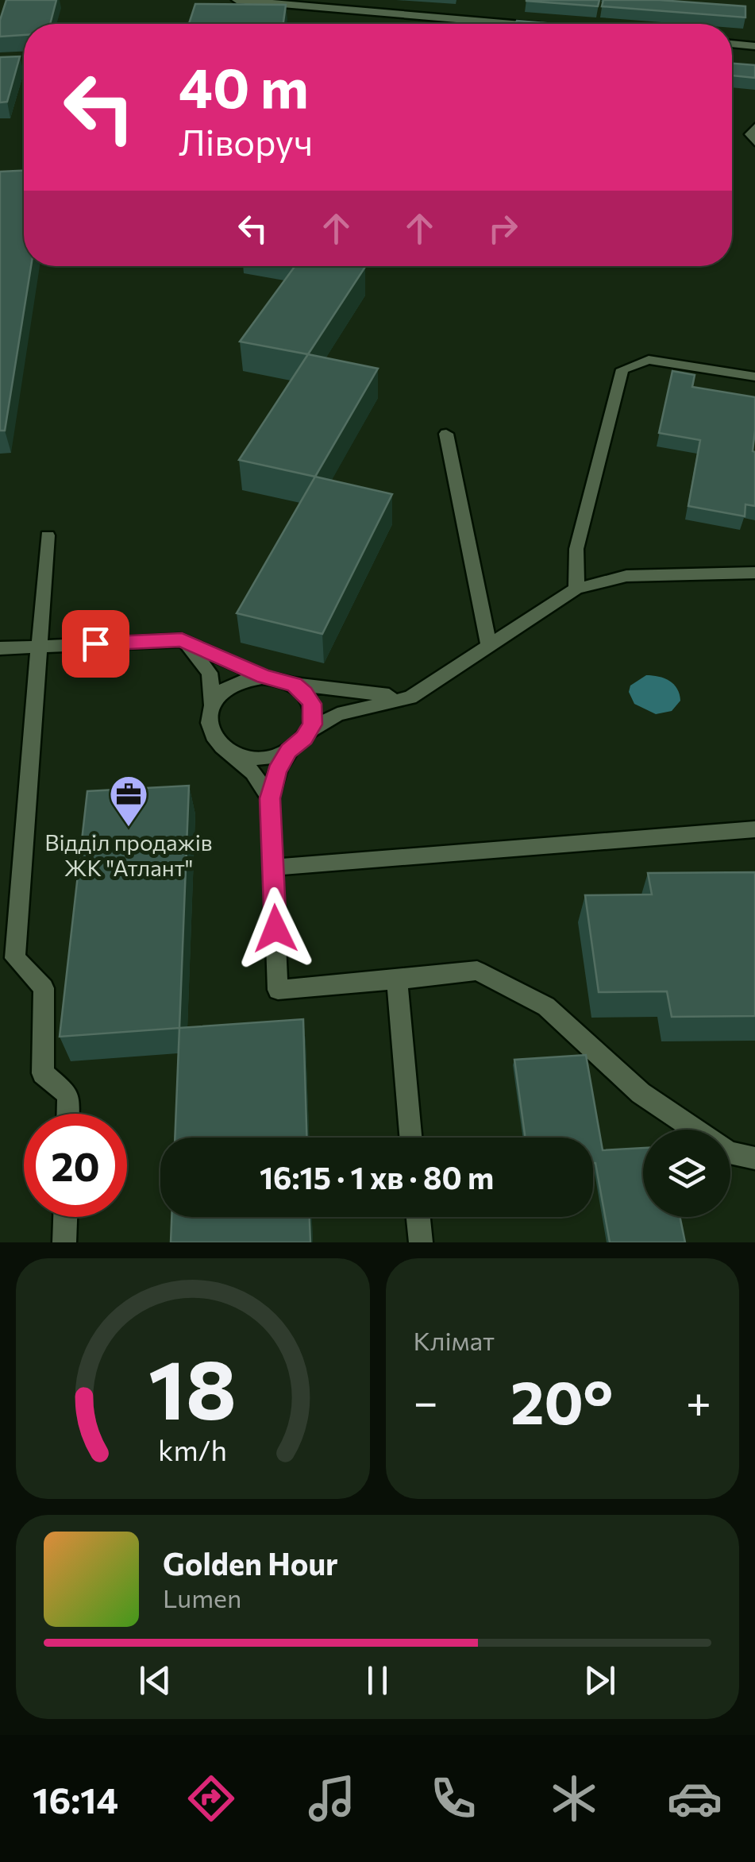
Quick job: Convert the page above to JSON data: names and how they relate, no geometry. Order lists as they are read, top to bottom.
{
  "places": {
    "office": ["Відділ продажів ЖК \"Атлант\""]
  },
  "page": {
    "turn": ["40 m", "Ліворуч"],
    "limit": "20",
    "trip": "16:15 · 1 хв · 80 m",
    "tile": "Клімат",
    "heat": ["−", "20°", "+"],
    "song": ["Golden Hour", "Lumen"],
    "tabs": "16:14",
    "gauge": ["18", "km/h"]
  }
}
